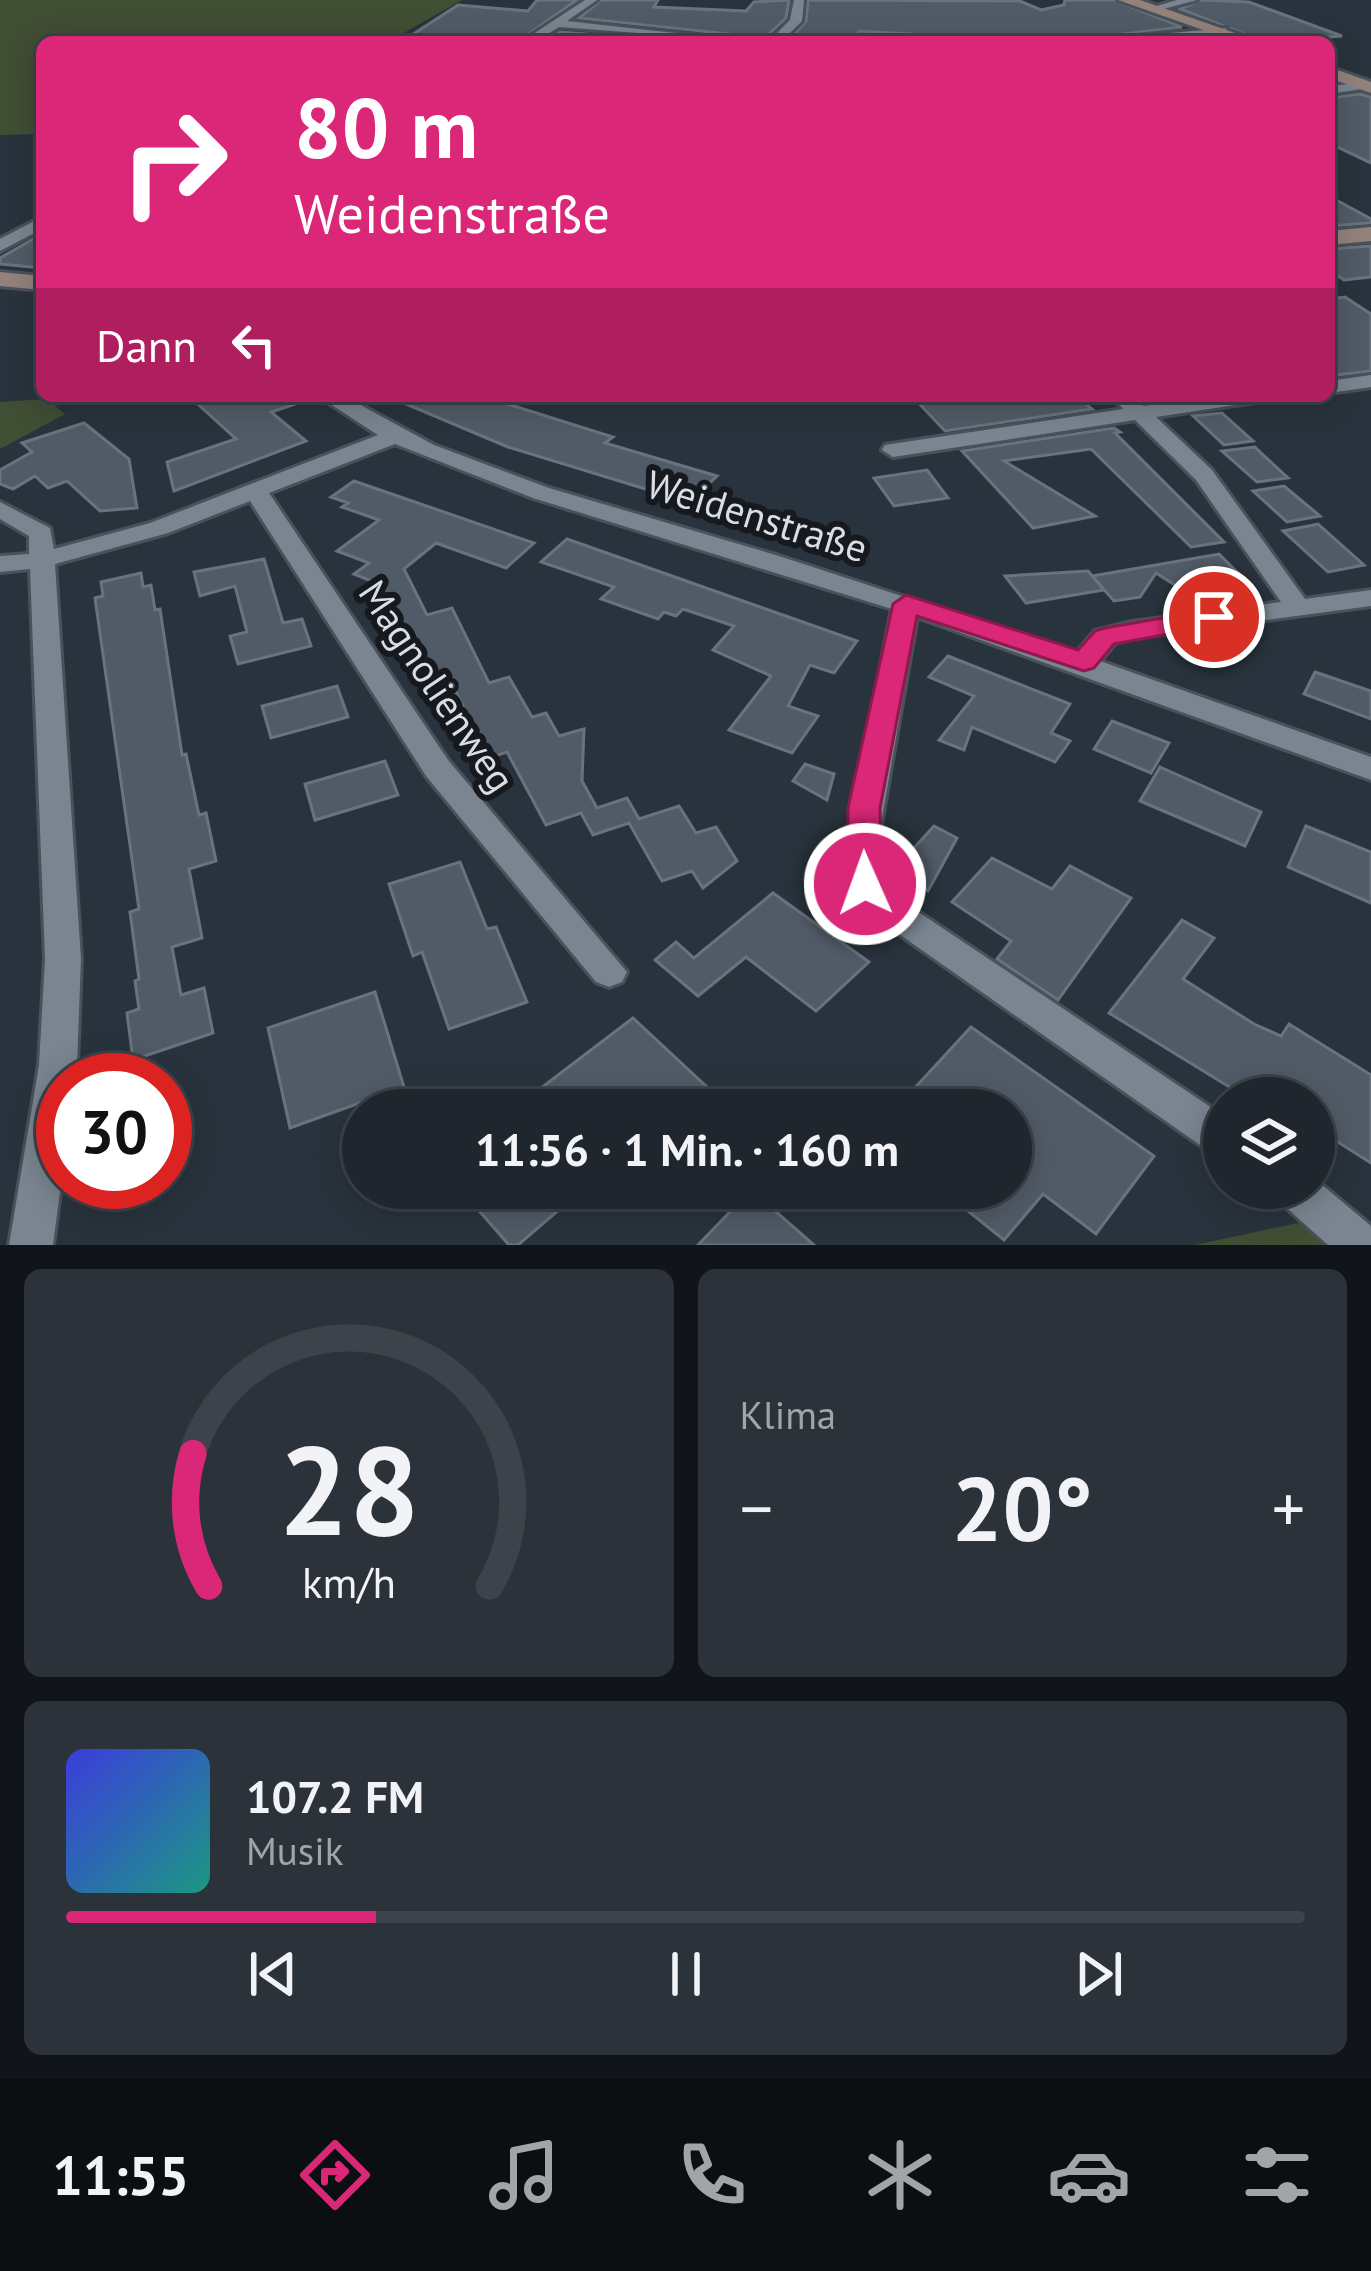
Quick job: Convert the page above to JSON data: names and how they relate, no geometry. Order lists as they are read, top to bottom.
{
  "streets": {
    "street": ["Weidenstraße", "Magnolienweg"]
  },
  "page": {
    "turn": ["80 m", "Weidenstraße"],
    "then": "Dann",
    "limit": "30",
    "trip": "11:56 · 1 Min. · 160 m",
    "tile": "Klima",
    "heat": ["−", "20°", "+"],
    "song": ["107.2 FM", "Musik"],
    "tabs": "11:55",
    "gauge": ["28", "km/h"]
  }
}
